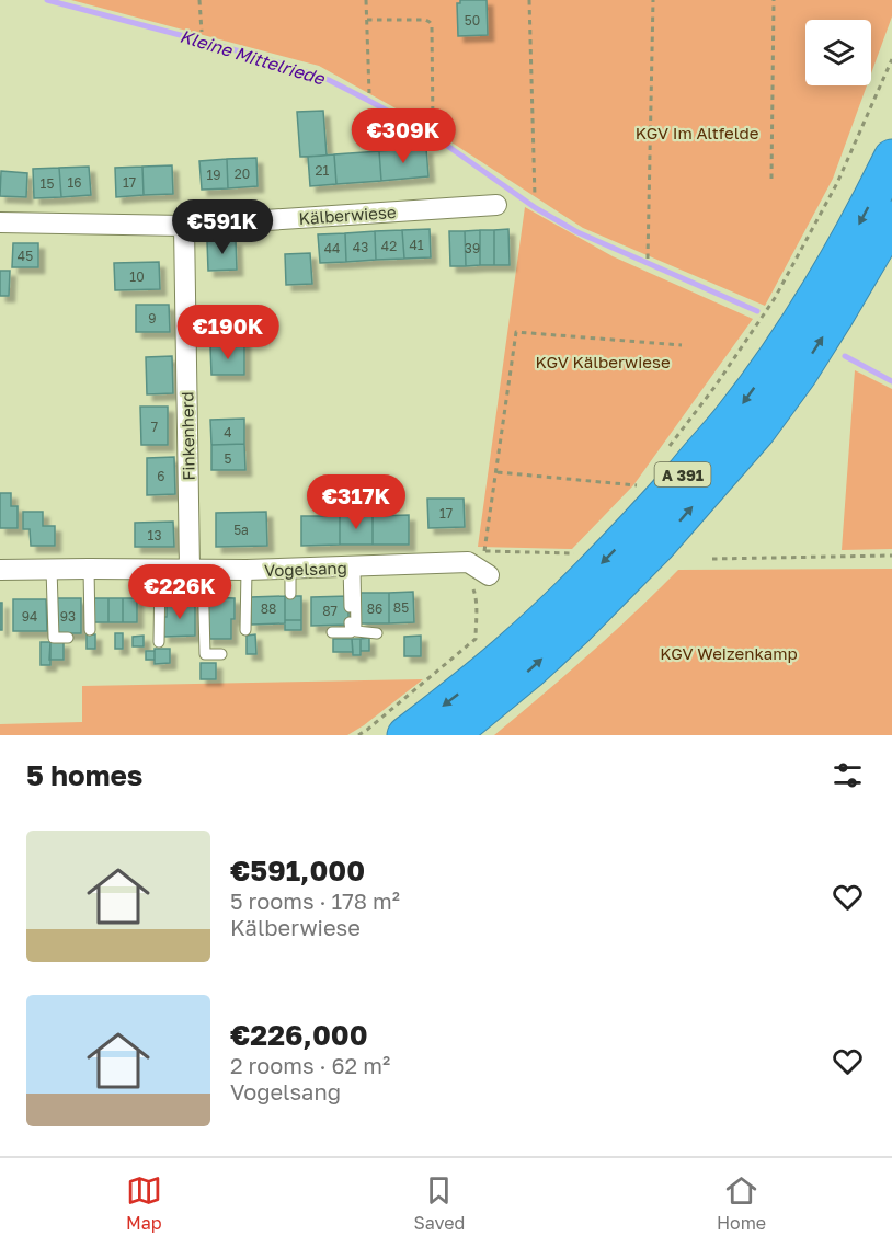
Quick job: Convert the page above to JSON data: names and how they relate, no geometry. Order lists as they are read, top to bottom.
{
  "streets": {
    "highway": ["A 391"],
    "street": ["Kälberwiese", "Finkenherd", "Vogelsang"]
  },
  "crossings": [
    ["Kälberwiese", "Finkenherd"],
    ["Finkenherd", "Vogelsang"]
  ],
  "water": ["Kleine Mittelriede"],
  "parks": ["KGV Im Altfelde", "KGV Kälberwiese", "KGV Weizenkamp"],
  "house_numbers": [
    "50",
    "21",
    "20",
    "19",
    "16",
    "17",
    "15",
    "41",
    "42",
    "43",
    "44",
    "39",
    "45",
    "10",
    "9",
    "7",
    "4",
    "5",
    "6",
    "17",
    "5a",
    "13",
    "85",
    "88",
    "86",
    "87",
    "94",
    "93"
  ],
  "page": {
    "price": [
      "€309K",
      "€591K",
      "€190K",
      "€317K",
      "€226K"
    ],
    "heading": "5 homes",
    "list": [
      {
        "name": "€591,000",
        "note": "5 rooms · 178 m² · Kälberwiese"
      },
      {
        "name": "€226,000",
        "note": "2 rooms · 62 m² · Vogelsang"
      }
    ],
    "tabs": ["Map", "Saved", "Home"]
  }
}
